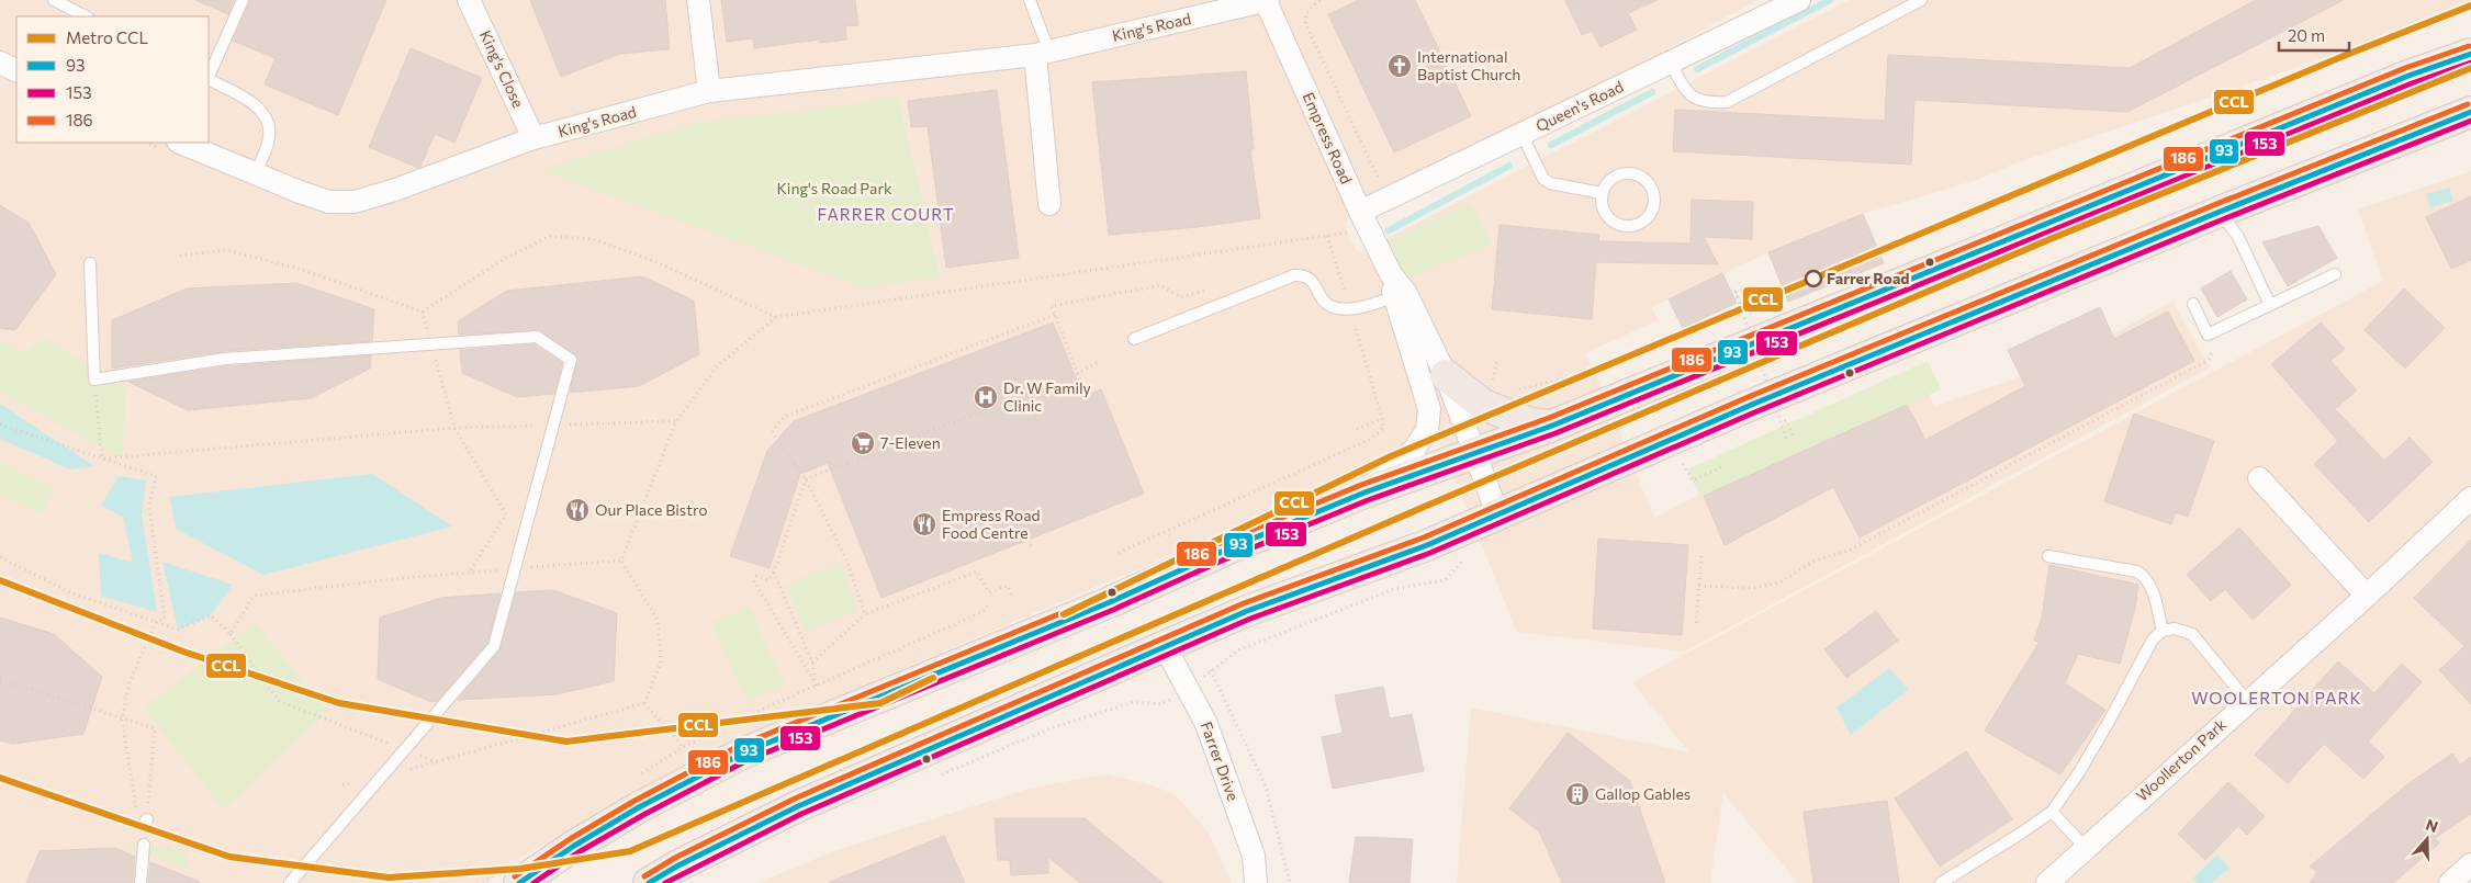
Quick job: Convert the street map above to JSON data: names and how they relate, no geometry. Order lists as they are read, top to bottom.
{
  "streets": {
    "street": [
      "King's Road",
      "King's Close",
      "Queen's Road",
      "Empress Road",
      "Woollerton Park",
      "Farrer Drive"
    ]
  },
  "crossings": [
    ["King's Road", "King's Close"],
    ["King's Road", "Empress Road"],
    ["Queen's Road", "Empress Road"]
  ],
  "districts": ["FARRER COURT", "WOOLERTON PARK"],
  "parks": ["King's Road Park"],
  "places": {
    "church": ["International Baptist Church"],
    "other": ["Farrer Road"],
    "hospital": ["Dr. W Family Clinic"],
    "supermarket": ["7-Eleven"],
    "restaurant": ["Our Place Bistro", "Empress Road Food Centre"],
    "building": ["Gallop Gables"]
  },
  "lines": [
    "metro line CCL",
    "transit line 186",
    "transit line 93",
    "transit line 153"
  ],
  "legend": [
    "Metro CCL",
    "93",
    "153",
    "186"
  ],
  "scale_bar": "20 m",
  "north": "top"
}
